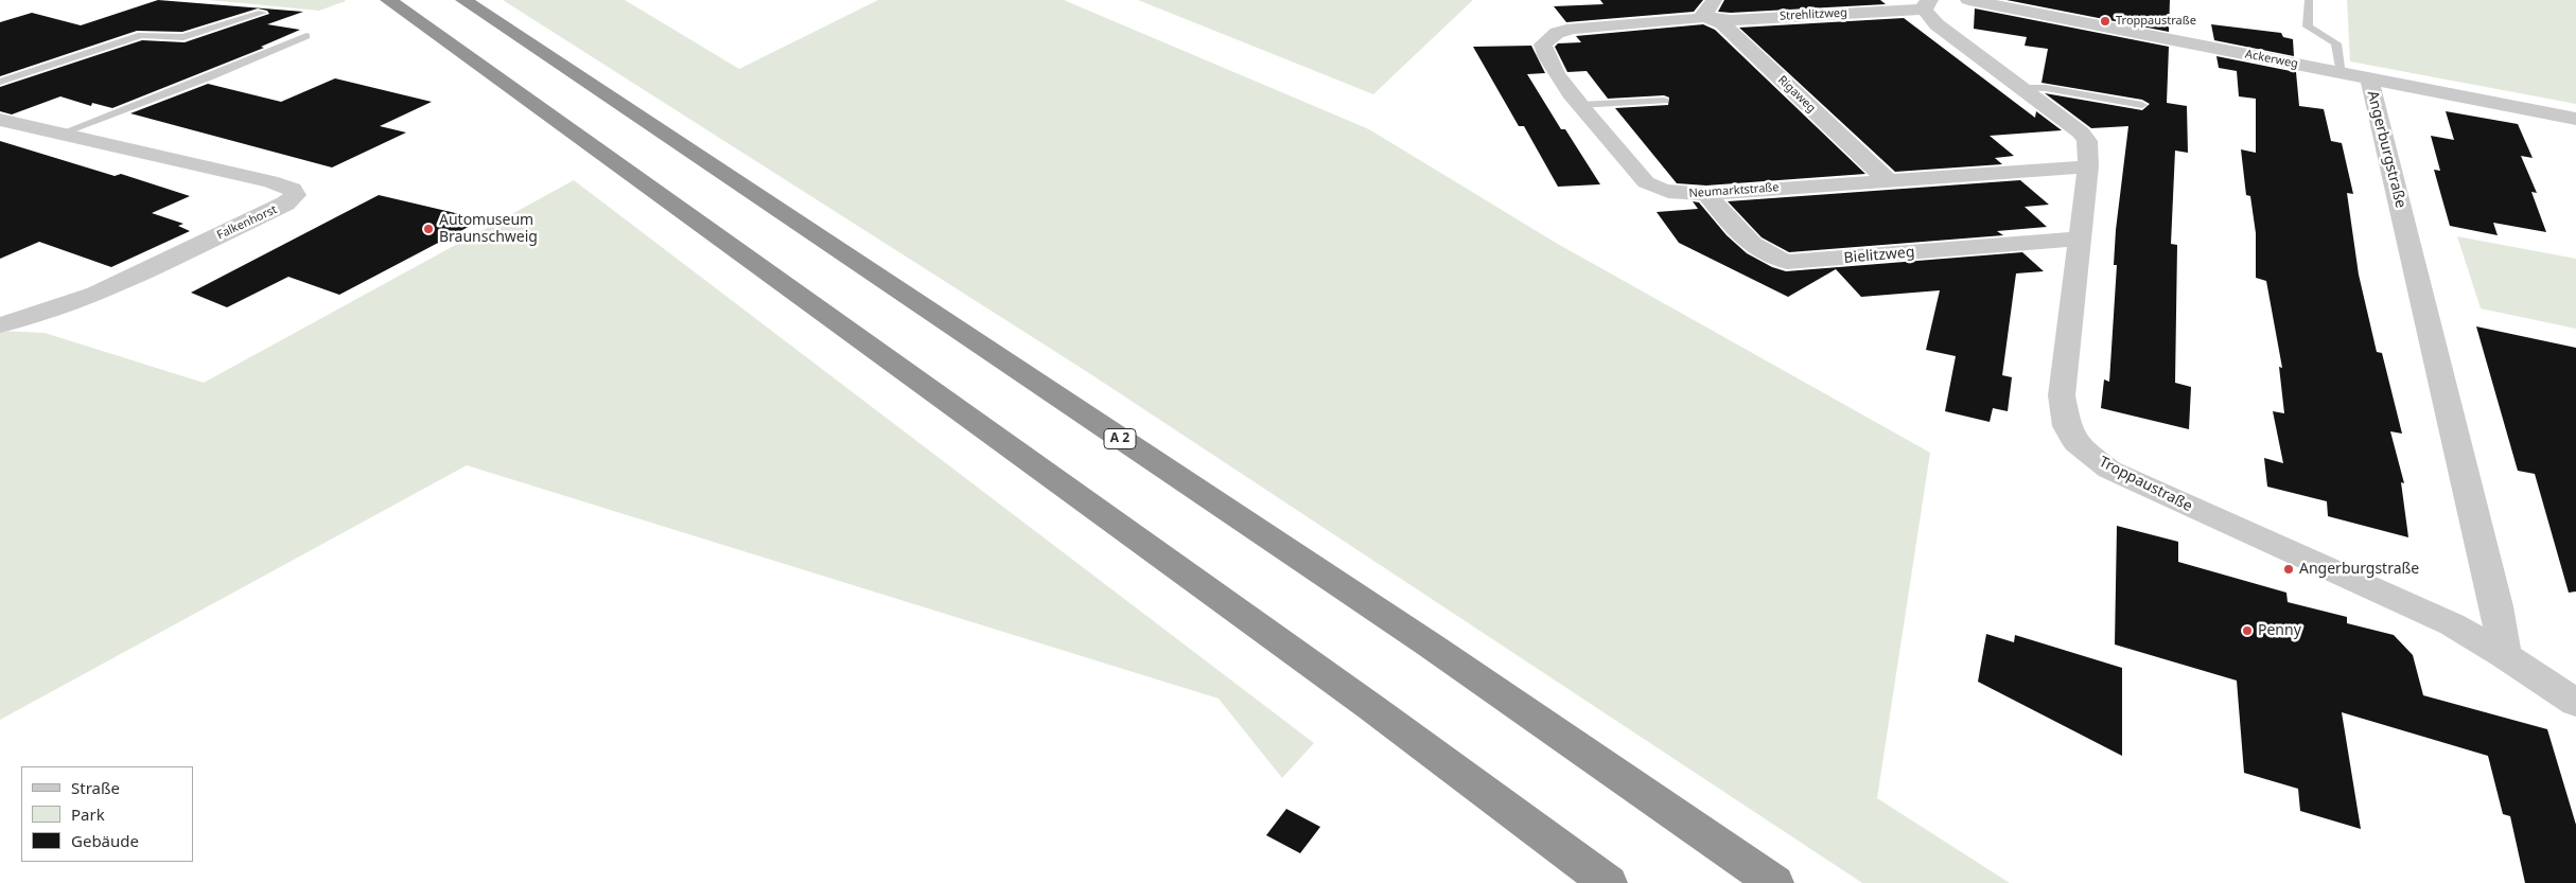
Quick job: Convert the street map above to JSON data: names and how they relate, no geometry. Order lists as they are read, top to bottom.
{
  "streets": {
    "highway": ["A 2"],
    "street": [
      "Strehlitzweg",
      "Ackerweg",
      "Rigaweg",
      "Angerburgstraße",
      "Neumarktstraße",
      "Falkenhorst",
      "Bielitzweg",
      "Troppaustraße"
    ]
  },
  "crossings": [
    ["Strehlitzweg", "Rigaweg"],
    ["Strehlitzweg", "Neumarktstraße"],
    ["Strehlitzweg", "Troppaustraße"],
    ["Ackerweg", "Angerburgstraße"],
    ["Rigaweg", "Neumarktstraße"],
    ["Angerburgstraße", "Troppaustraße"],
    ["Neumarktstraße", "Bielitzweg"],
    ["Neumarktstraße", "Troppaustraße"],
    ["Bielitzweg", "Troppaustraße"]
  ],
  "places": [
    "Troppaustraße",
    "Automuseum Braunschweig",
    "Angerburgstraße",
    "Penny"
  ],
  "legend": ["Straße", "Park", "Gebäude"]
}
